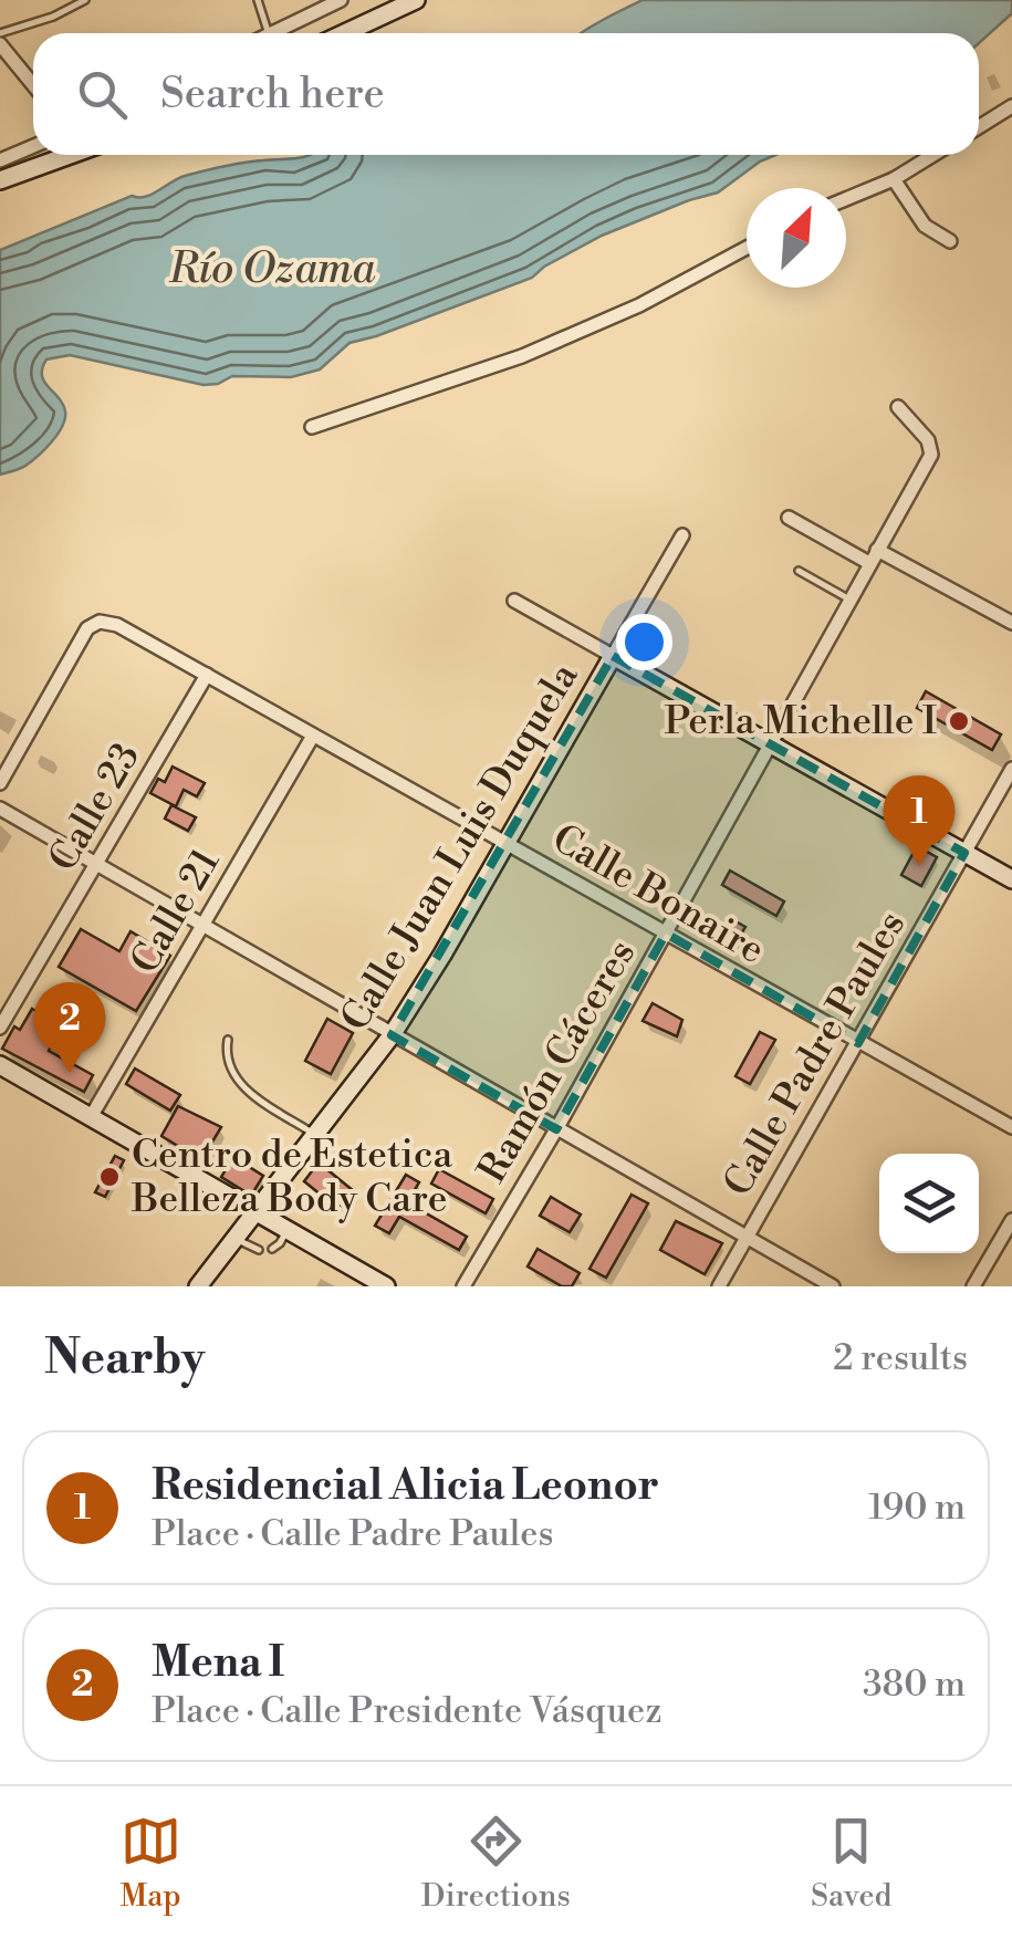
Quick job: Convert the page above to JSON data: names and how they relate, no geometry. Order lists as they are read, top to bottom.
{
  "streets": {
    "street": [
      "Calle 23",
      "Calle Juan Luis Duquela",
      "Calle Bonaire",
      "Calle 21",
      "Calle Padre Paules",
      "Ramón Cáceres"
    ]
  },
  "crossings": [
    ["Calle 23", "Calle Bonaire"],
    ["Calle Juan Luis Duquela", "Calle Bonaire"],
    ["Calle Bonaire", "Calle 21"],
    ["Calle Bonaire", "Calle Padre Paules"],
    ["Calle Bonaire", "Ramón Cáceres"]
  ],
  "water": ["Río Ozama"],
  "places": ["Perla Michelle I", "Centro de Estetica Belleza Body Care"],
  "north": "top right",
  "page": {
    "search": "Search here",
    "pins": ["1", "2"],
    "heading": ["Nearby", "2 results"],
    "list": [
      {
        "mark": "1",
        "name": "Residencial Alicia Leonor",
        "note": "Place · Calle Padre Paules",
        "value": "190 m"
      },
      {
        "mark": "2",
        "name": "Mena I",
        "note": "Place · Calle Presidente Vásquez",
        "value": "380 m"
      }
    ],
    "nav": ["Map", "Directions", "Saved"]
  }
}
